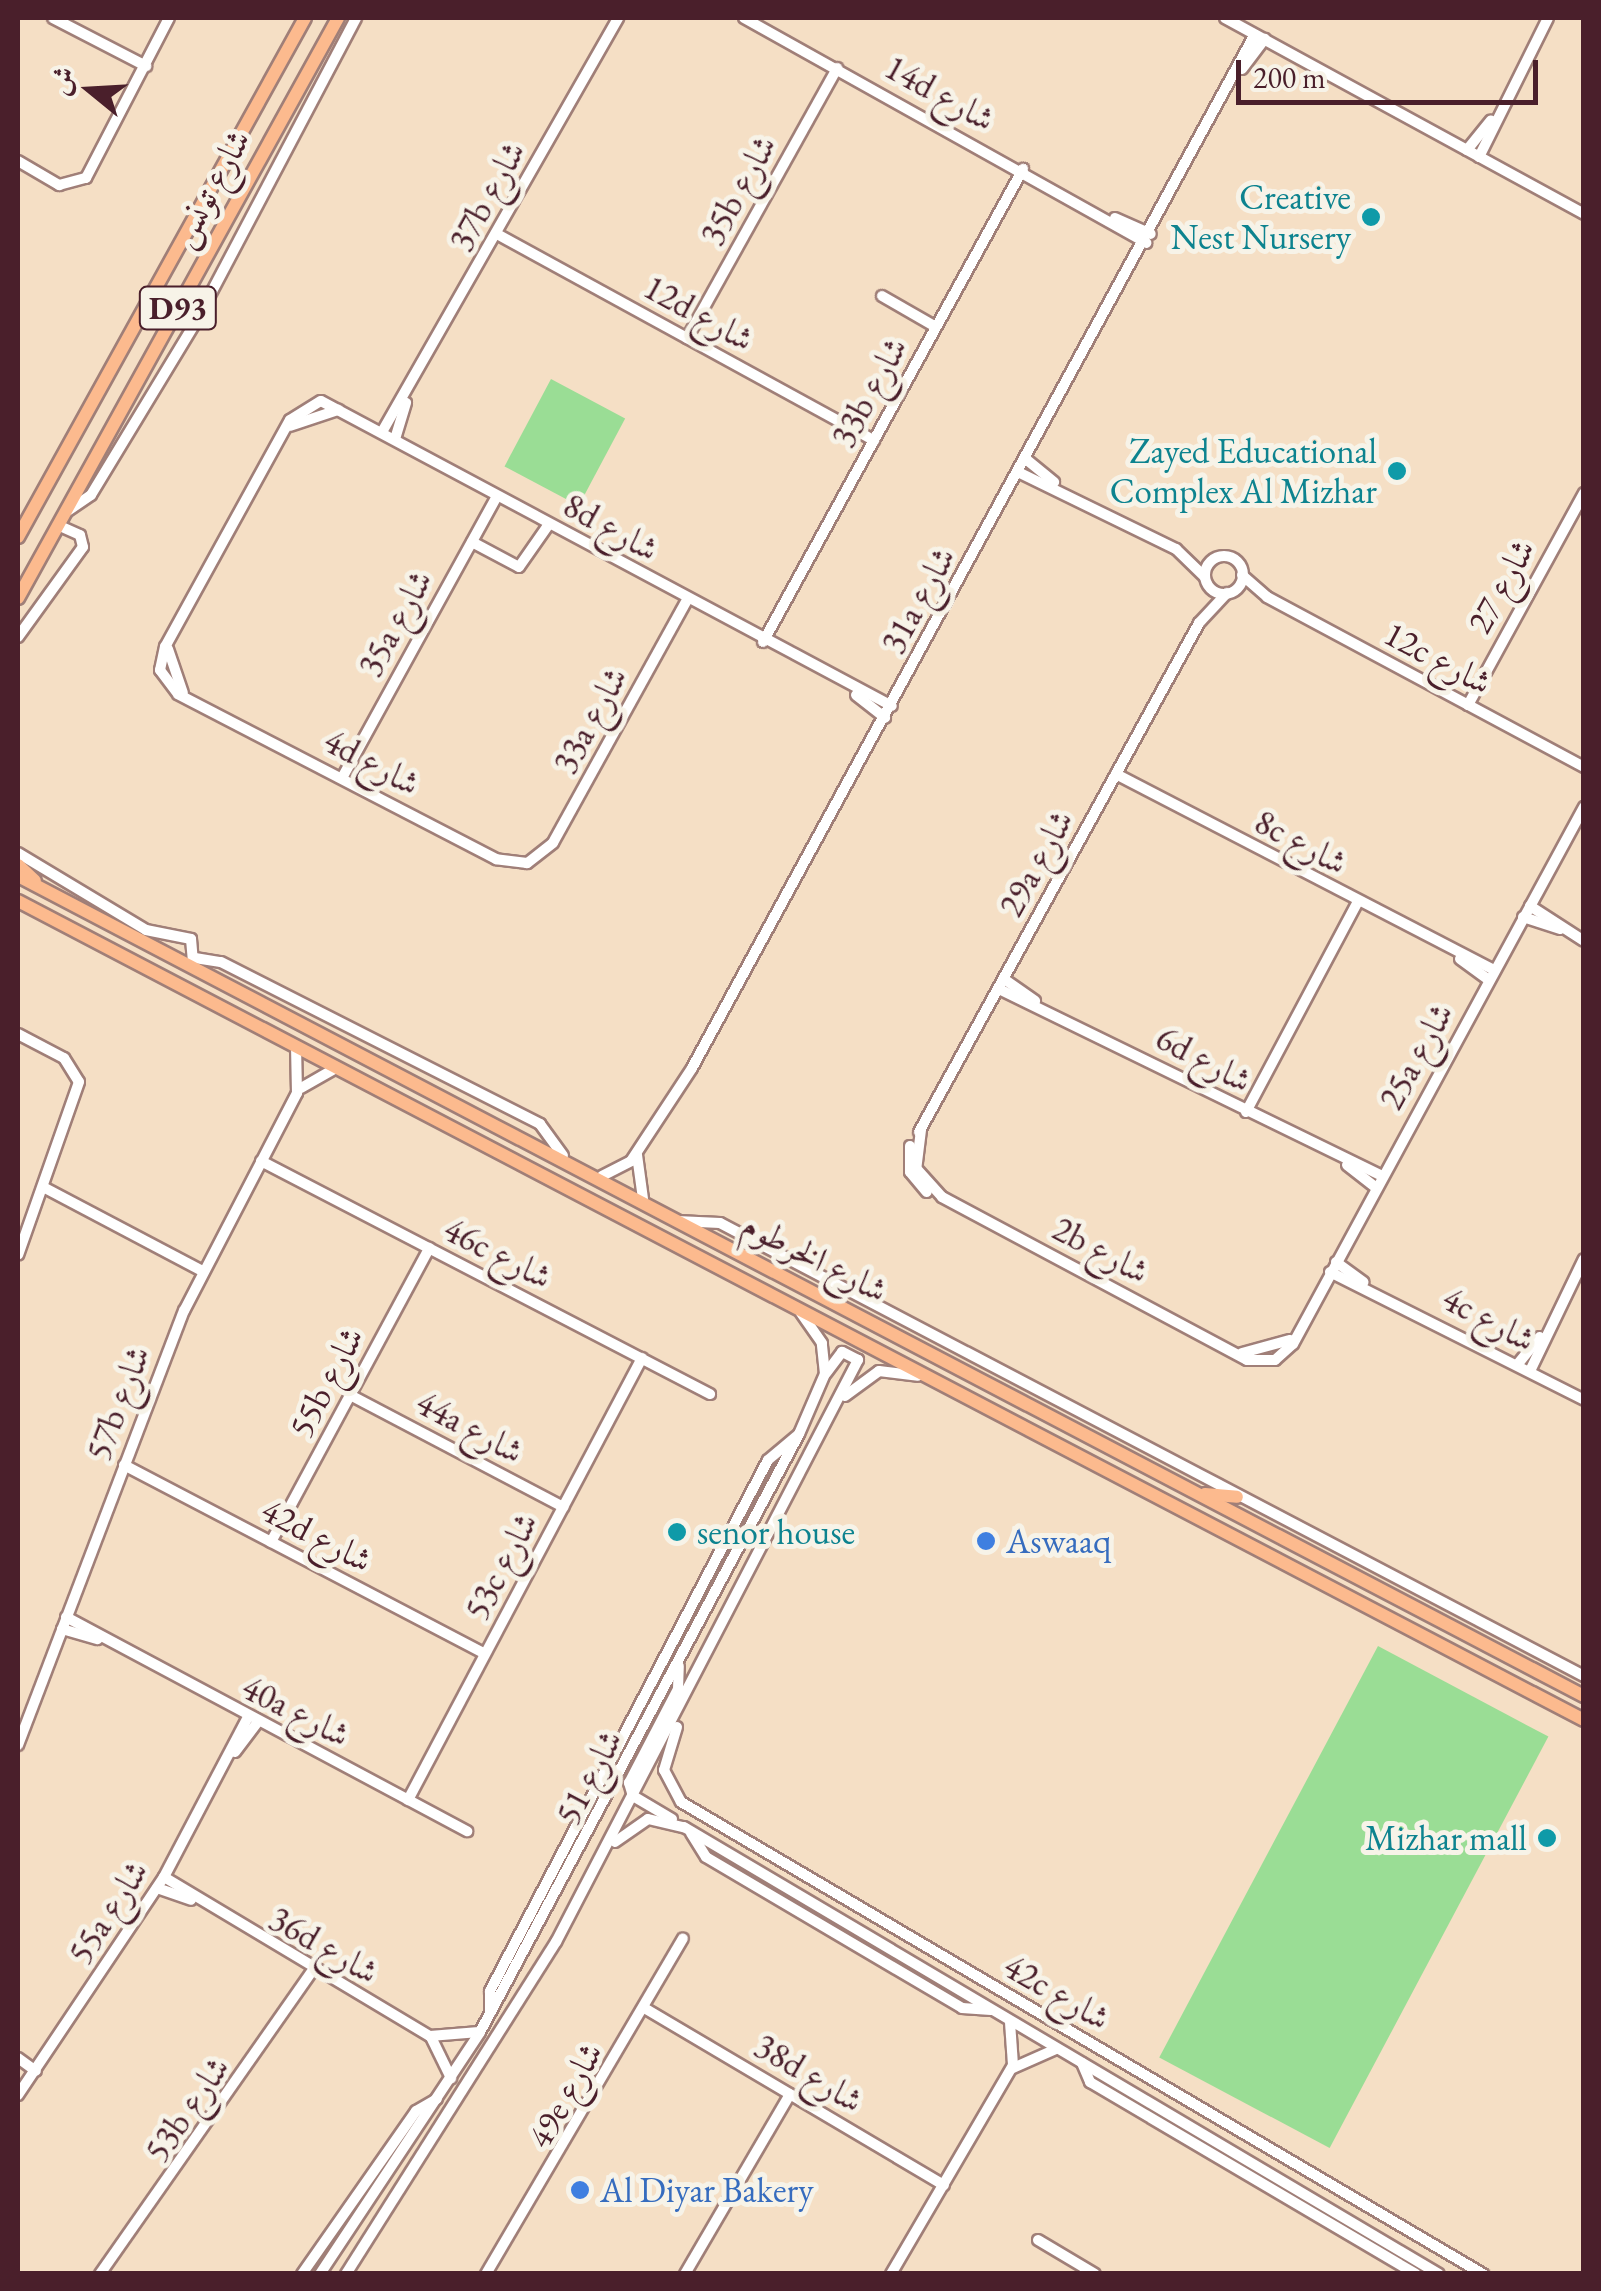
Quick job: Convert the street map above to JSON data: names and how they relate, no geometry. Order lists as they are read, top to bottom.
{
  "streets": {
    "main road": ["شارع تونس", "D93", "شارع الخرطوم"],
    "street": [
      "14d شارع",
      "35b شارع",
      "37b شارع",
      "12d شارع",
      "33b شارع",
      "8d شارع",
      "شارع 27",
      "31a شارع",
      "35a شارع",
      "12c شارع",
      "33a شارع",
      "4d شارع",
      "8c شارع",
      "29a شارع",
      "25a شارع",
      "6d شارع",
      "2b شارع",
      "46c شارع",
      "4c شارع",
      "55b شارع",
      "57b شارع",
      "44a شارع",
      "42d شارع",
      "53c شارع",
      "40a شارع",
      "شارع 51",
      "55a شارع",
      "36d شارع",
      "42c شارع",
      "38d شارع",
      "49e شارع",
      "53b شارع"
    ]
  },
  "crossings": [
    ["14d شارع", "35b شارع"],
    ["14d شارع", "33b شارع"],
    ["14d شارع", "31a شارع"],
    ["35b شارع", "12d شارع"],
    ["37b شارع", "12d شارع"],
    ["37b شارع", "8d شارع"],
    ["12d شارع", "33b شارع"],
    ["33b شارع", "8d شارع"],
    ["8d شارع", "31a شارع"],
    ["8d شارع", "35a شارع"],
    ["8d شارع", "33a شارع"],
    ["8d شارع", "4d شارع"],
    ["شارع 27", "12c شارع"],
    ["31a شارع", "شارع الخرطوم"],
    ["35a شارع", "4d شارع"],
    ["12c شارع", "29a شارع"],
    ["33a شارع", "4d شارع"],
    ["8c شارع", "29a شارع"],
    ["8c شارع", "25a شارع"],
    ["29a شارع", "6d شارع"],
    ["29a شارع", "2b شارع"],
    ["25a شارع", "6d شارع"],
    ["25a شارع", "2b شارع"],
    ["25a شارع", "4c شارع"],
    ["46c شارع", "55b شارع"],
    ["46c شارع", "57b شارع"],
    ["46c شارع", "53c شارع"],
    ["شارع الخرطوم", "57b شارع"],
    ["شارع الخرطوم", "شارع 51"],
    ["55b شارع", "44a شارع"],
    ["55b شارع", "42d شارع"],
    ["57b شارع", "42d شارع"],
    ["57b شارع", "40a شارع"],
    ["44a شارع", "53c شارع"],
    ["42d شارع", "53c شارع"],
    ["53c شارع", "40a شارع"],
    ["40a شارع", "55a شارع"],
    ["شارع 51", "42c شارع"],
    ["55a شارع", "36d شارع"],
    ["36d شارع", "53b شارع"],
    ["38d شارع", "49e شارع"]
  ],
  "places": [
    "Creative Nest Nursery",
    "Zayed Educational Complex Al Mizhar",
    "senor house",
    "Aswaaq",
    "Mizhar mall",
    "Al Diyar Bakery"
  ],
  "scale_bar": "200 m",
  "north": "left"
}
